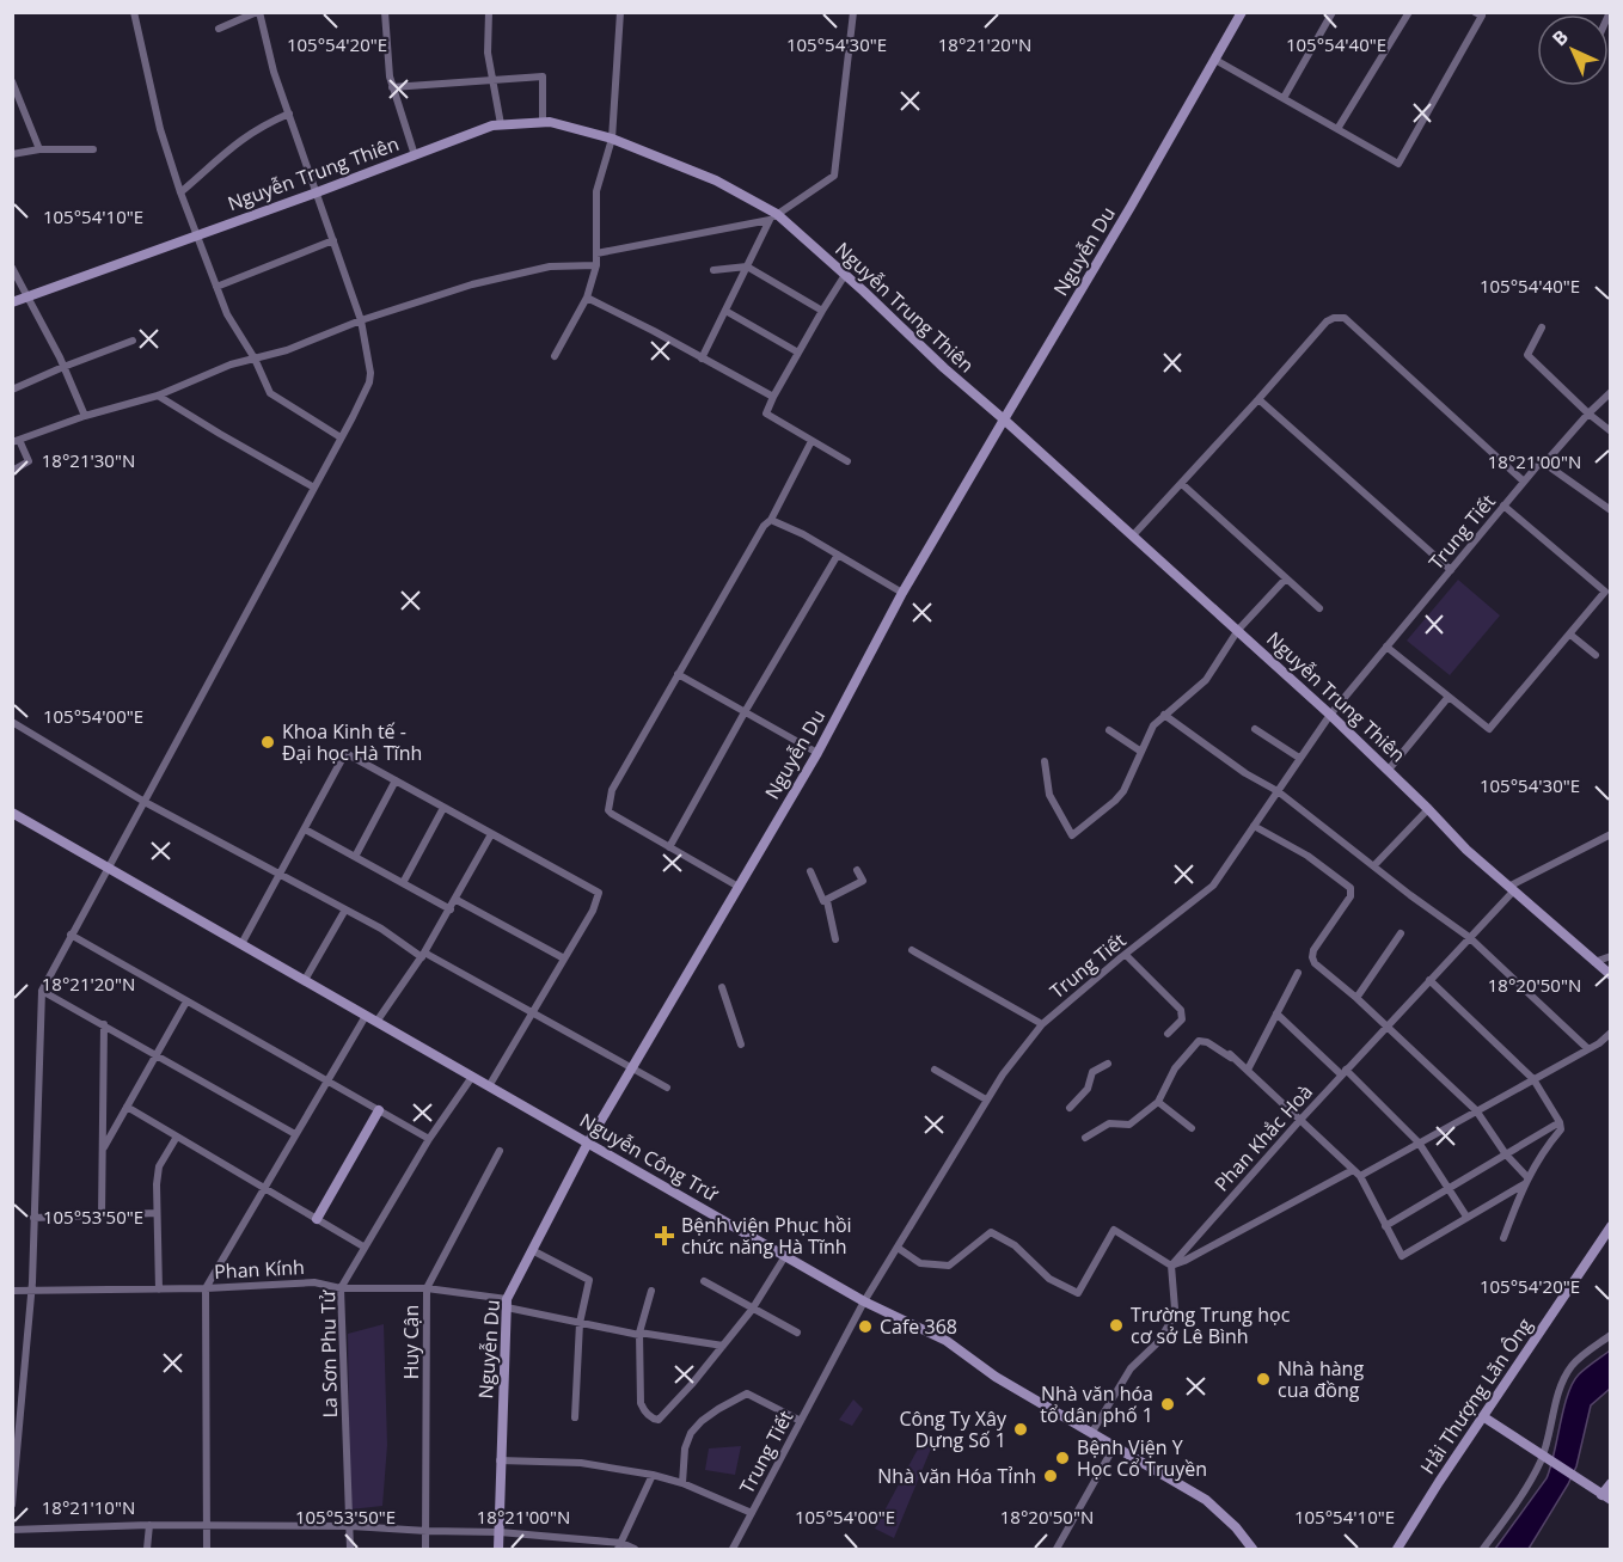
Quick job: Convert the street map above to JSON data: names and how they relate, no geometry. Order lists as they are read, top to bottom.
{
  "streets": {
    "main road": [
      "Nguyễn Trung Thiên",
      "Nguyễn Du",
      "Nguyễn Công Trứ",
      "Hải Thượng Lãn Ông"
    ],
    "street": [
      "Trung Tiết",
      "Phan Khắc Hoà",
      "Phan Kính",
      "Huy Cận",
      "La Sơn Phu Tử"
    ]
  },
  "crossings": [
    ["Nguyễn Trung Thiên", "Nguyễn Du"],
    ["Nguyễn Trung Thiên", "Trung Tiết"],
    ["Nguyễn Trung Thiên", "Phan Khắc Hoà"],
    ["Nguyễn Du", "Nguyễn Công Trứ"],
    ["Nguyễn Du", "Phan Kính"],
    ["Trung Tiết", "Nguyễn Công Trứ"],
    ["Nguyễn Công Trứ", "La Sơn Phu Tử"],
    ["Phan Kính", "Huy Cận"],
    ["Phan Kính", "La Sơn Phu Tử"]
  ],
  "places": {
    "other": [
      "Khoa Kinh tế - Đại học Hà Tĩnh",
      "Trường Trung học cơ sở Lê Bình",
      "Cafe 368",
      "Nhà hàng cua đồng",
      "Nhà văn hóa tổ dân phố 1",
      "Công Ty Xây Dựng Số 1",
      "Bệnh Viện Y Học Cổ Truyền",
      "Nhà văn Hóa Tỉnh"
    ],
    "health": ["Bệnh viện Phục hồi chức năng Hà Tĩnh"]
  },
  "north": "top left",
  "coordinates": [
    "105°54'20\"E",
    "105°54'30\"E",
    "18°21'20\"N",
    "105°54'40\"E",
    "105°54'10\"E",
    "18°21'30\"N",
    "18°21'00\"N",
    "105°54'00\"E",
    "18°20'50\"N",
    "105°53'50\"E",
    "18°21'10\"N"
  ]
}
